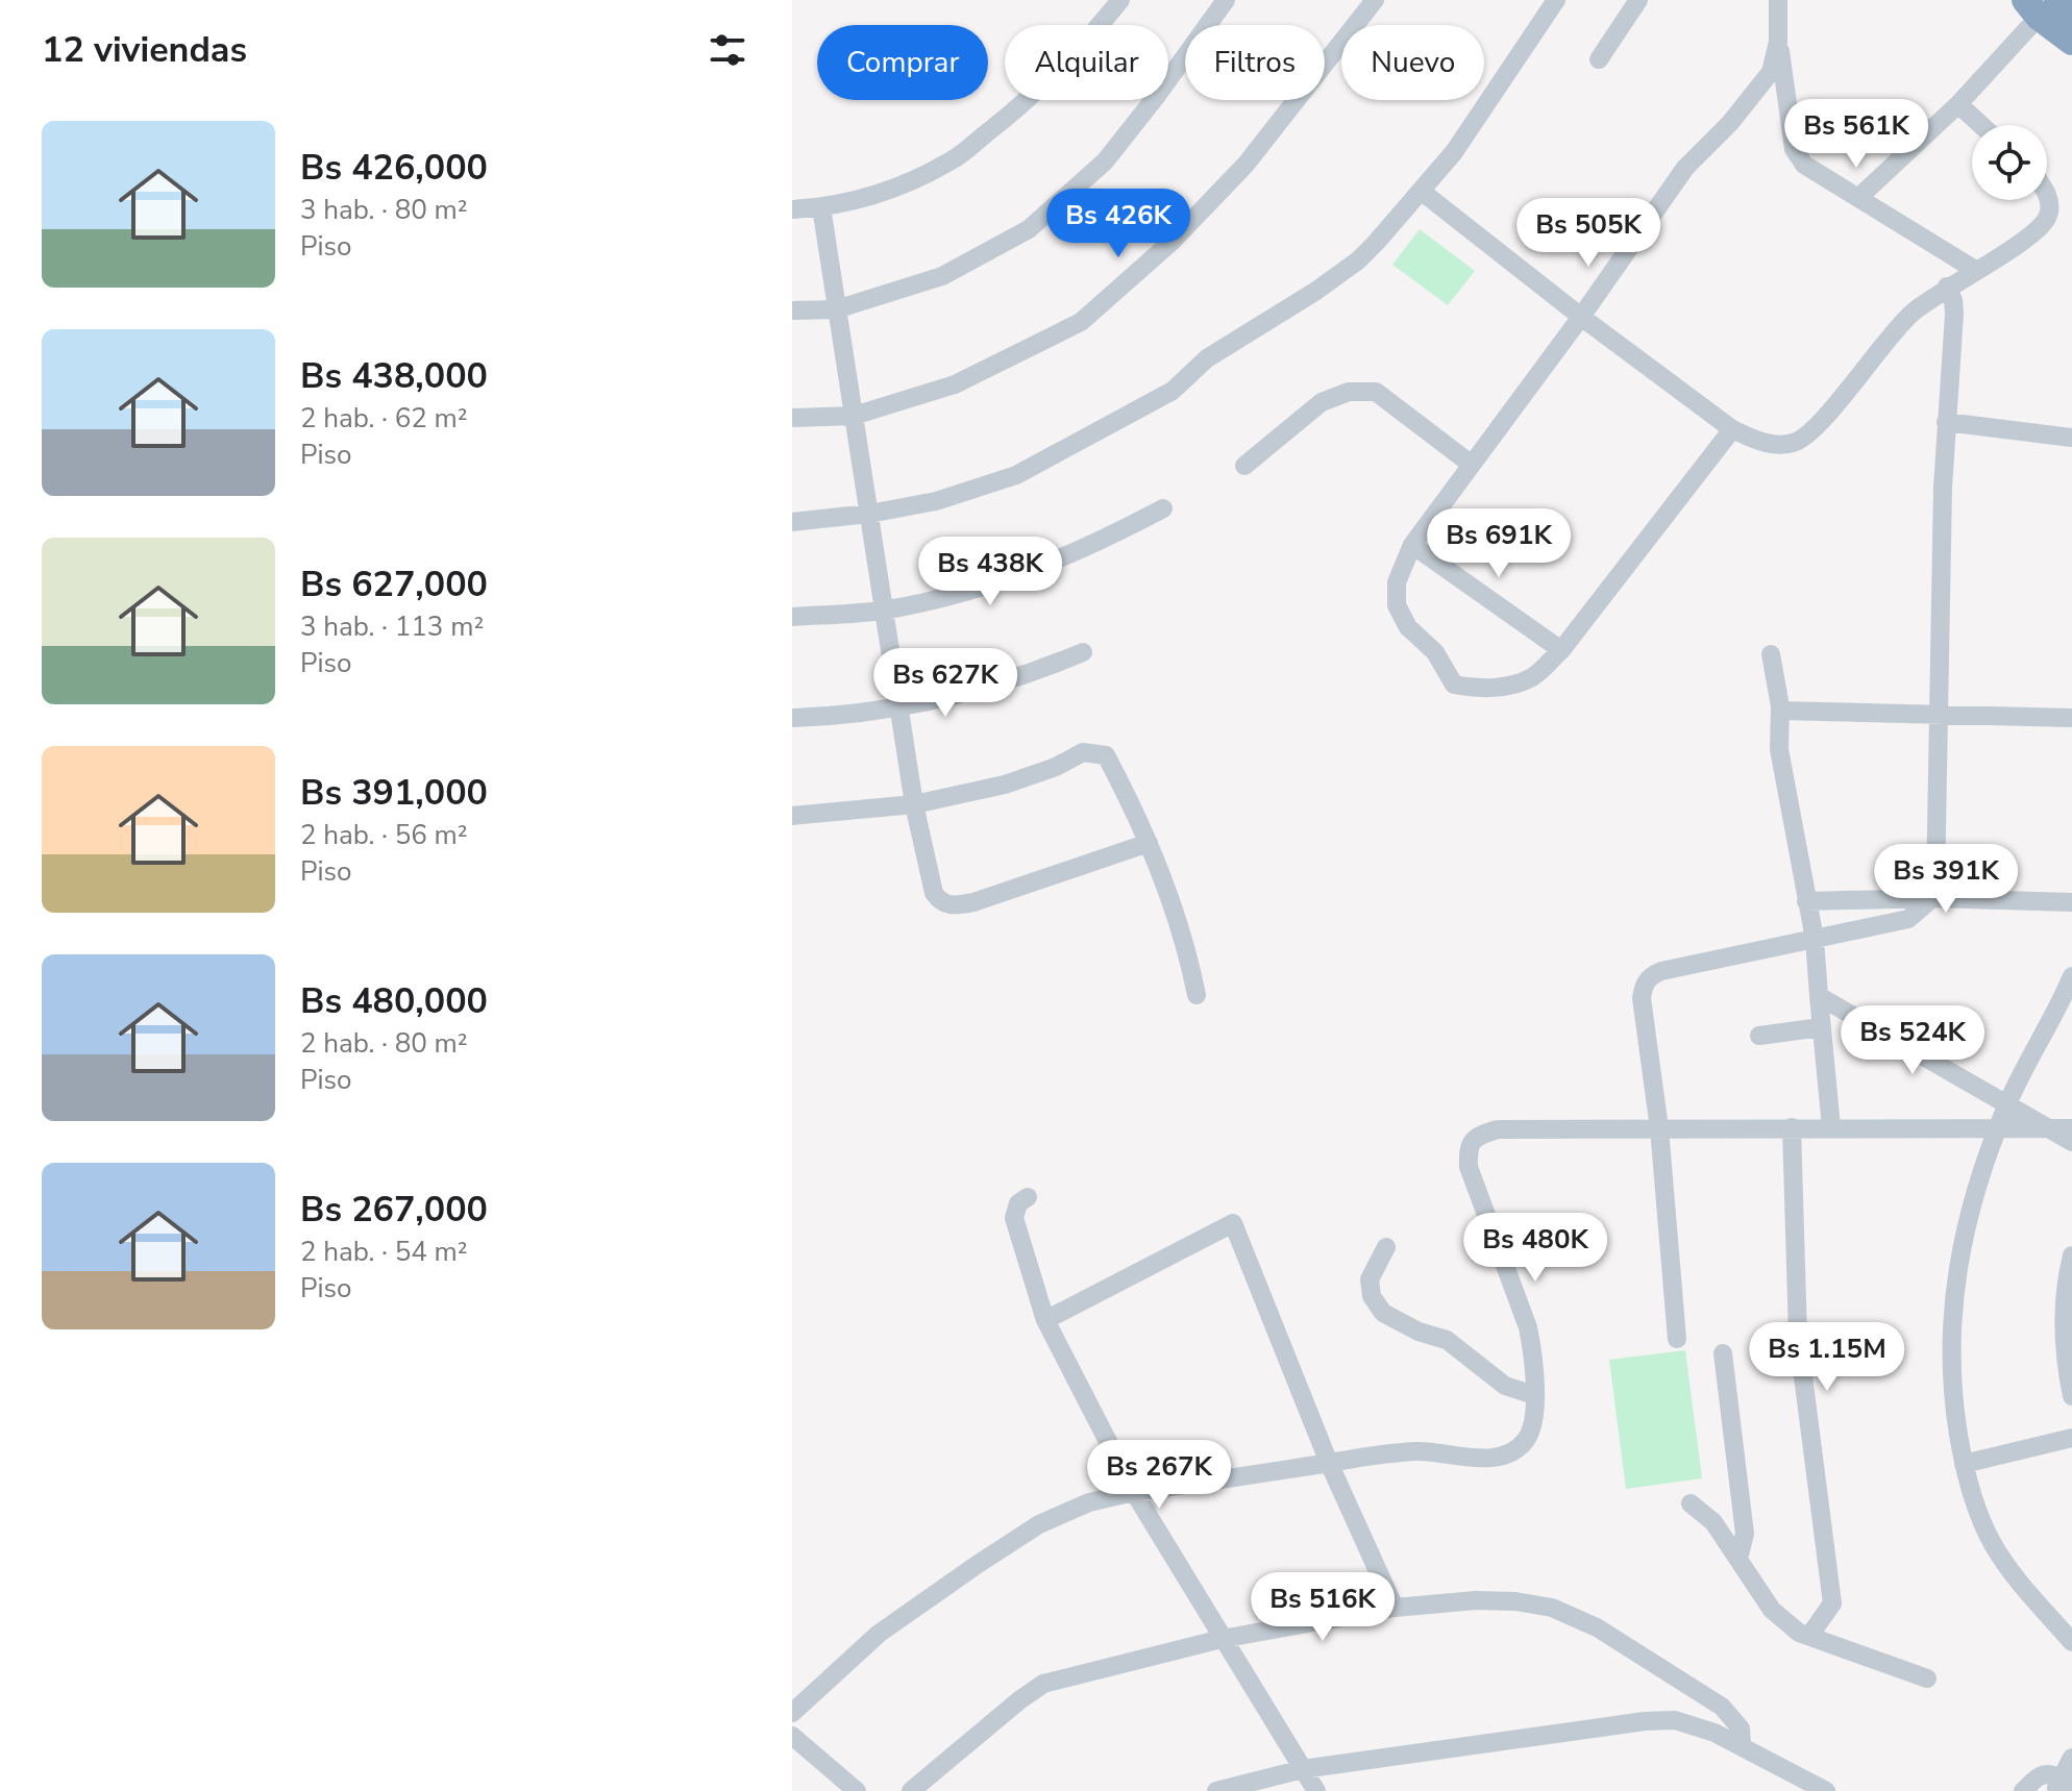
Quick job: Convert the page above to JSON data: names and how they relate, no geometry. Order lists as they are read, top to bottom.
{
  "page": {
    "heading": "12 viviendas",
    "chip": [
      "Comprar",
      "Alquilar",
      "Filtros",
      "Nuevo"
    ],
    "price": [
      "Bs 561K",
      "Bs 426K",
      "Bs 505K",
      "Bs 691K",
      "Bs 438K",
      "Bs 627K",
      "Bs 391K",
      "Bs 524K",
      "Bs 480K",
      "Bs 1.15M",
      "Bs 267K",
      "Bs 516K"
    ],
    "list": [
      {
        "name": "Bs 426,000",
        "note": "3 hab. · 80 m² · Piso"
      },
      {
        "name": "Bs 438,000",
        "note": "2 hab. · 62 m² · Piso"
      },
      {
        "name": "Bs 627,000",
        "note": "3 hab. · 113 m² · Piso"
      },
      {
        "name": "Bs 391,000",
        "note": "2 hab. · 56 m² · Piso"
      },
      {
        "name": "Bs 480,000",
        "note": "2 hab. · 80 m² · Piso"
      },
      {
        "name": "Bs 267,000",
        "note": "2 hab. · 54 m² · Piso"
      }
    ]
  }
}
